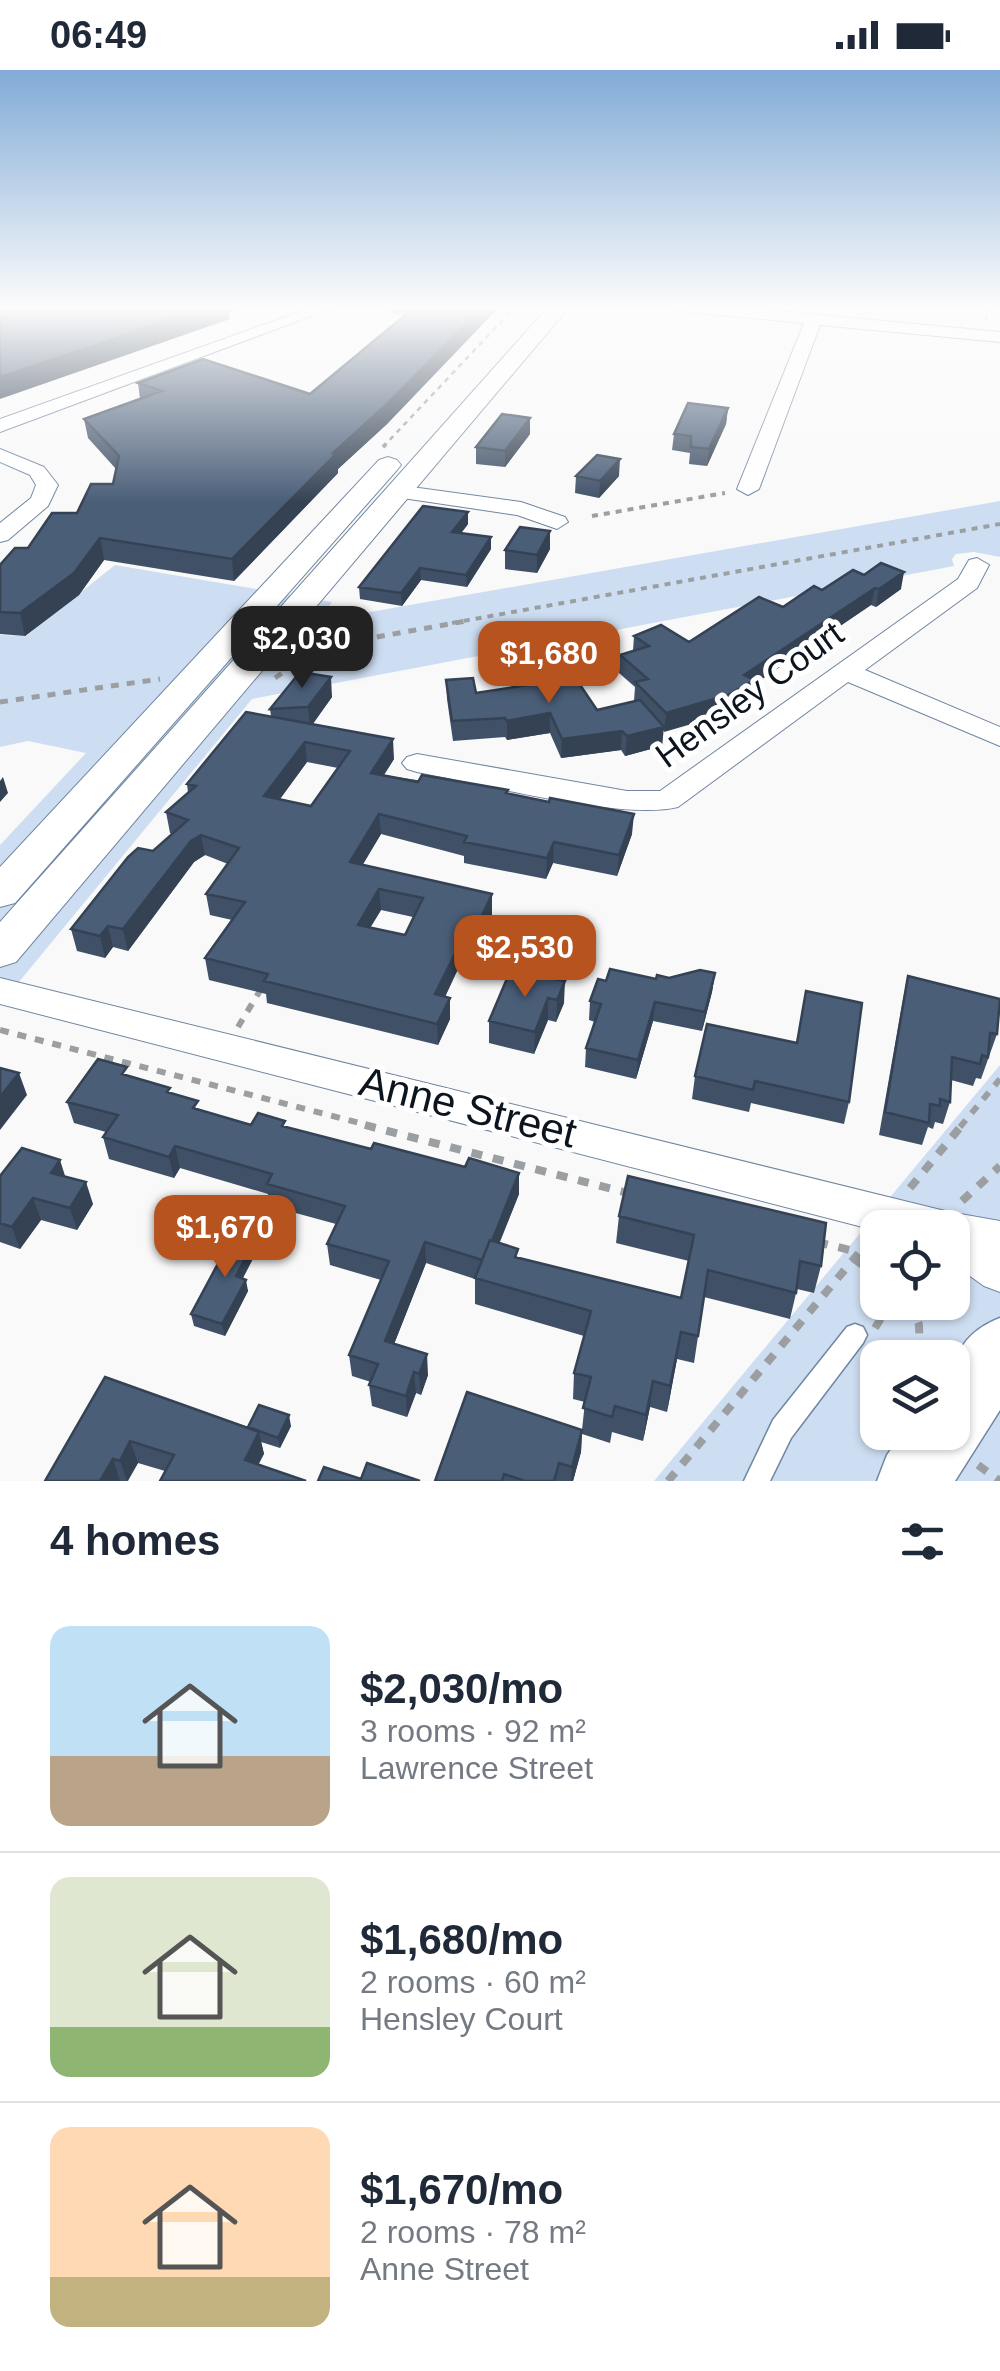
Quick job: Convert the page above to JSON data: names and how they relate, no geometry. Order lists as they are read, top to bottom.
{
  "streets": {
    "street": ["Hensley Court", "Anne Street"]
  },
  "page": {
    "status": "06:49",
    "price": [
      "$2,030",
      "$1,680",
      "$2,530",
      "$1,670"
    ],
    "heading": "4 homes",
    "list": [
      {
        "name": "$2,030/mo",
        "note": "3 rooms · 92 m² · Lawrence Street"
      },
      {
        "name": "$1,680/mo",
        "note": "2 rooms · 60 m² · Hensley Court"
      },
      {
        "name": "$1,670/mo",
        "note": "2 rooms · 78 m² · Anne Street"
      }
    ]
  }
}
